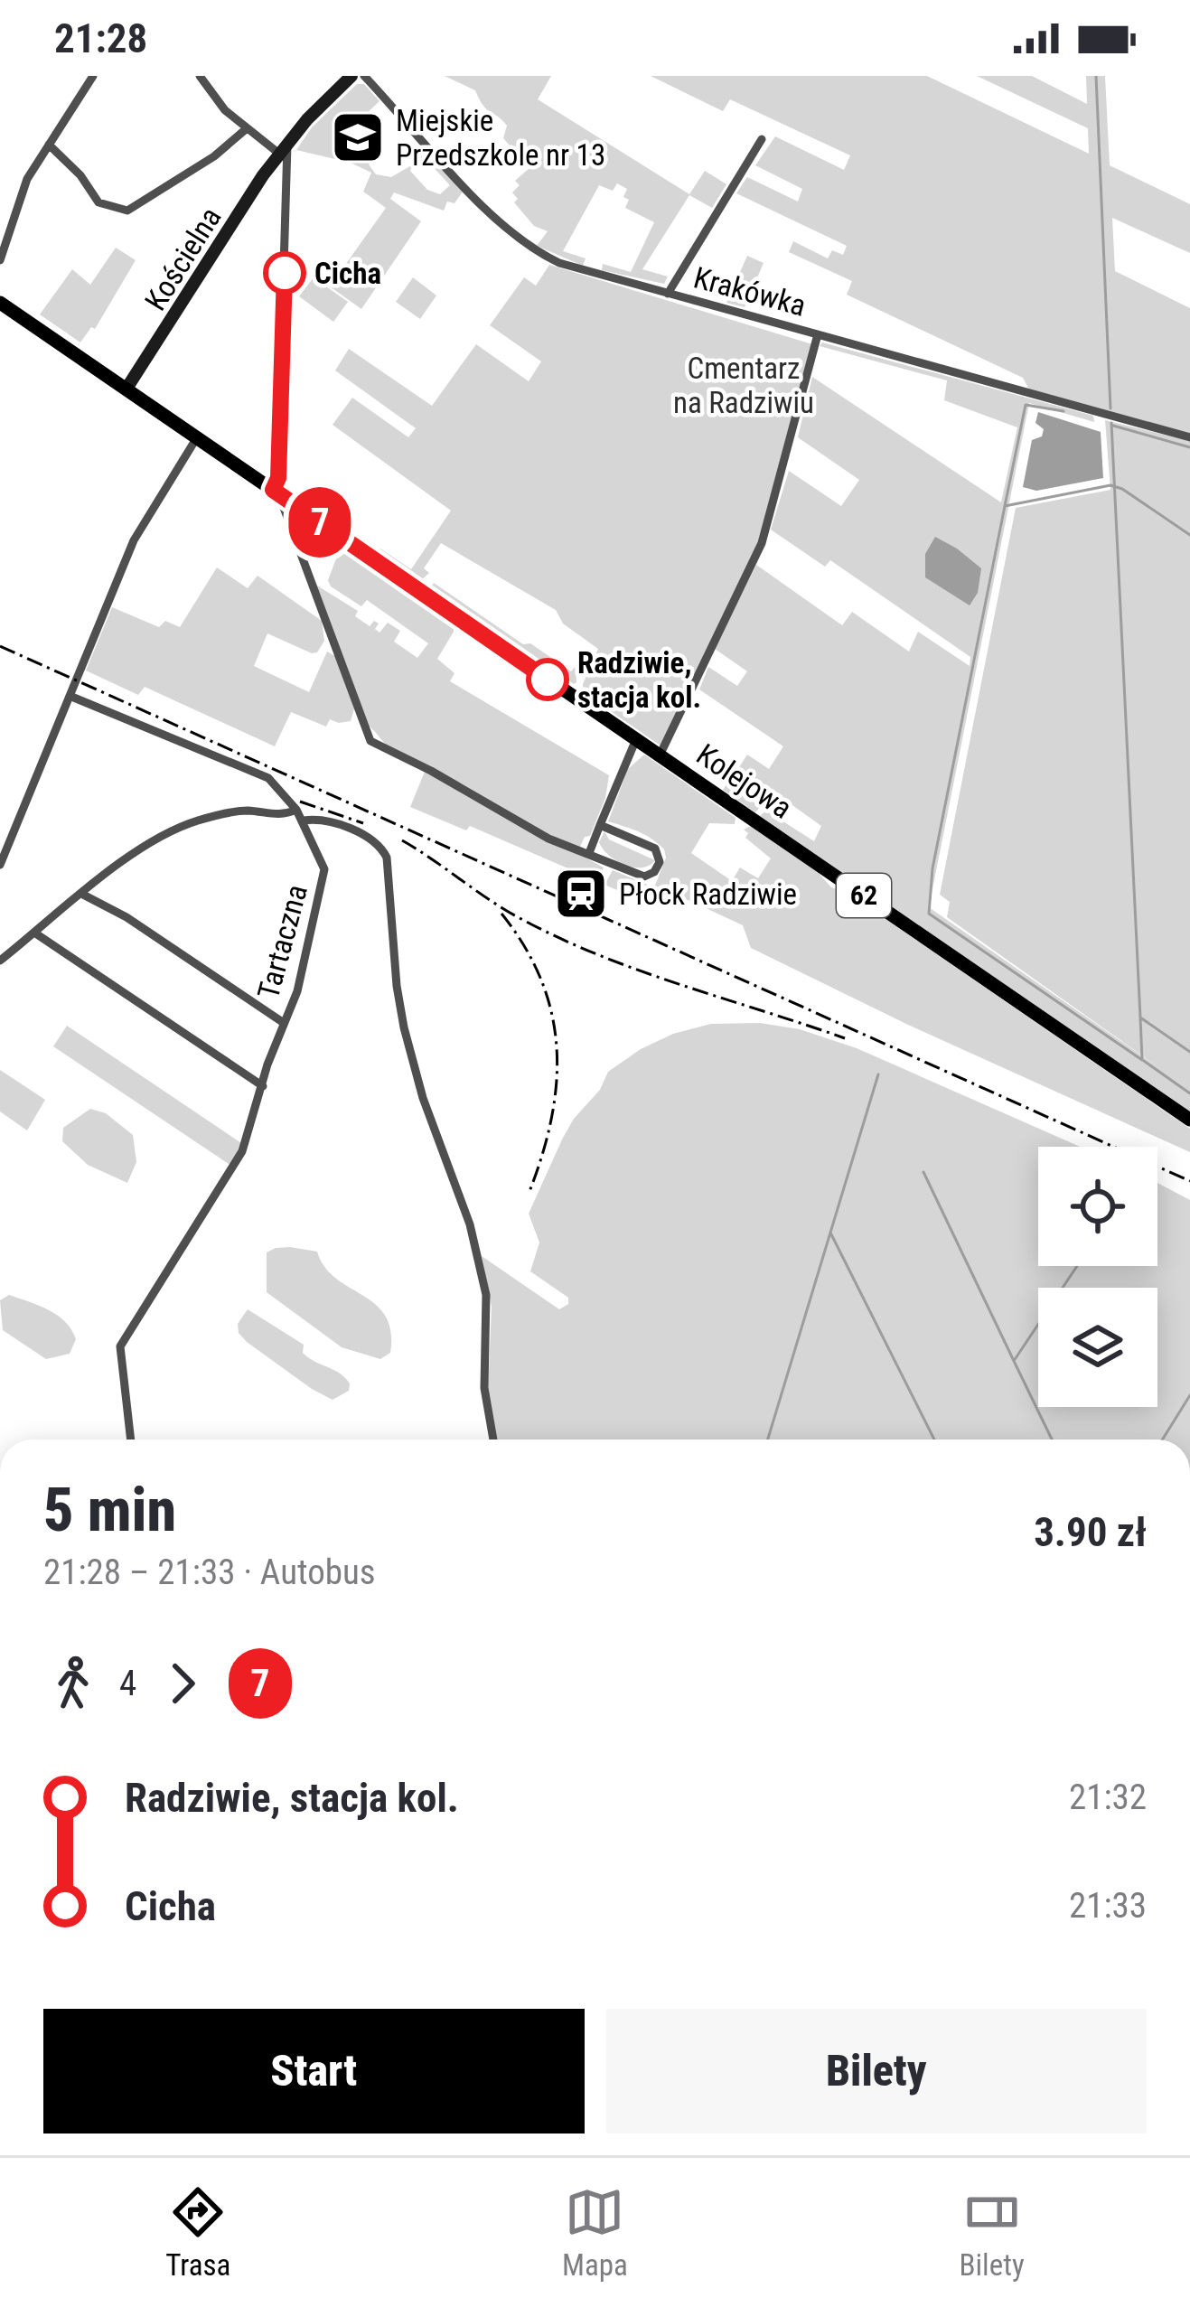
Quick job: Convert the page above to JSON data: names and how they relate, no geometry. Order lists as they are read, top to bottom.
{
  "streets": {
    "main road": ["Kościelna", "Kolejowa", "62"],
    "street": ["Krakówka", "Tartaczna"]
  },
  "crossings": [
    ["Kościelna", "Kolejowa"]
  ],
  "parks": ["Cmentarz na Radziwiu"],
  "places": {
    "school or university": ["Miejskie Przedszkole nr 13"],
    "other": ["Cicha", "Radziwie, stacja kol."],
    "station": ["Płock Radziwie"]
  },
  "lines": ["bus line 7"],
  "page": {
    "status": "21:28",
    "on_map": "7",
    "heading": ["5 min", "21:28 – 21:33 · Autobus", "3.90 zł"],
    "legs": ["4", "7"],
    "list": [
      {
        "name": "Radziwie, stacja kol.",
        "value": "21:32"
      },
      {
        "name": "Cicha",
        "value": "21:33"
      }
    ],
    "buttons": ["Start", "Bilety"],
    "tabs": ["Trasa", "Mapa", "Bilety"]
  }
}
